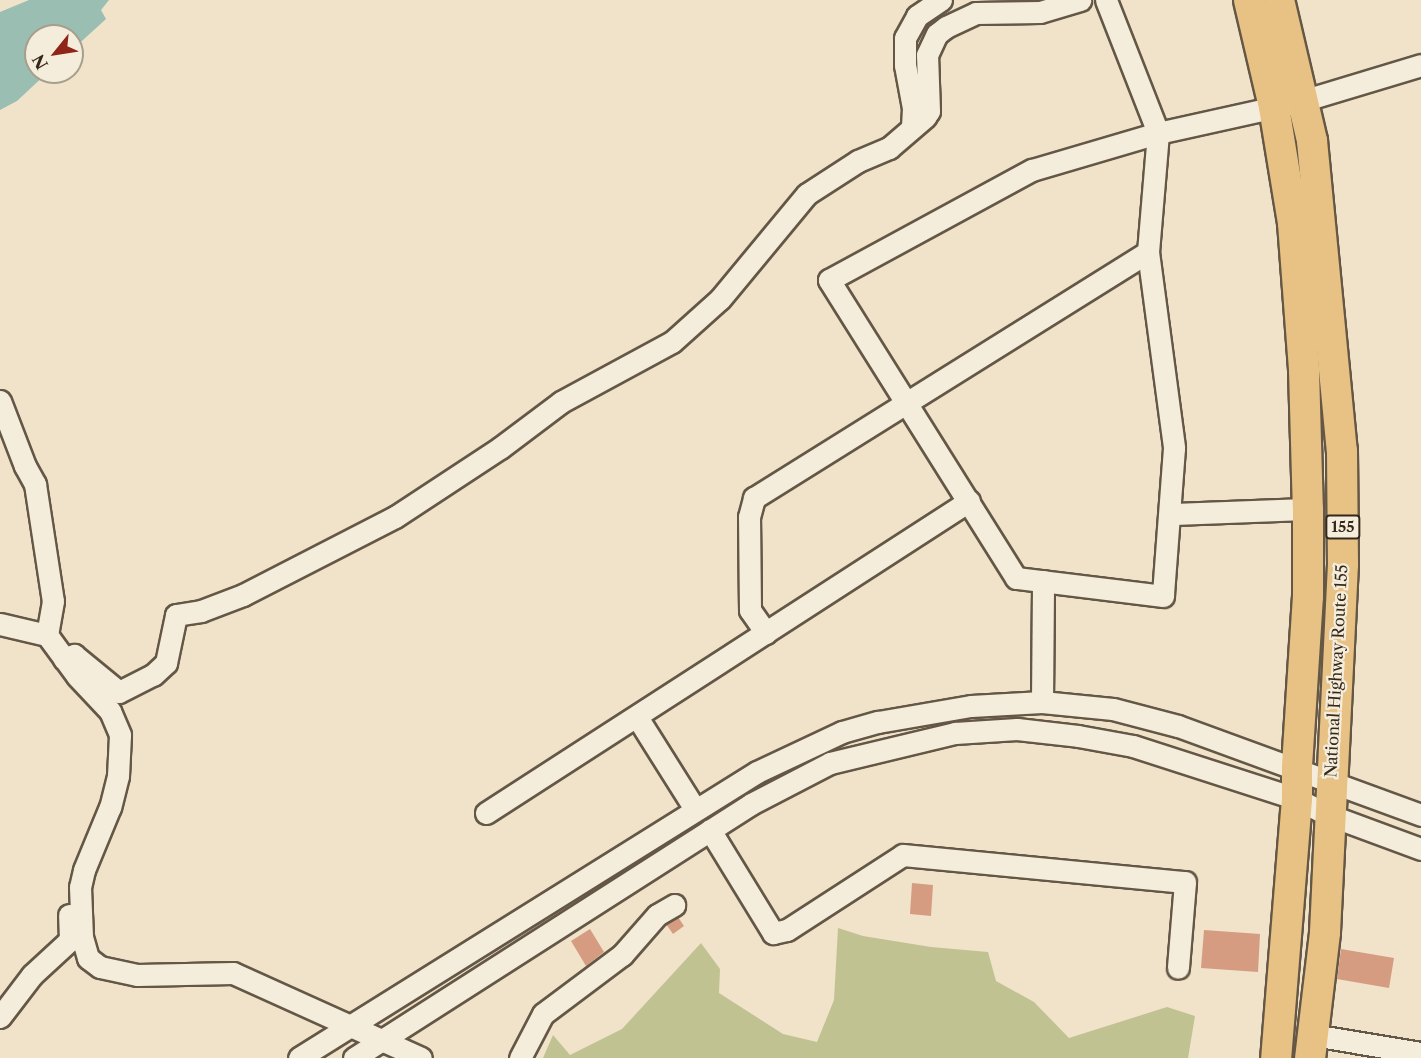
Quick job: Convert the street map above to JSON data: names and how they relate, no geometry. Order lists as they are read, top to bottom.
{
  "streets": {
    "highway": ["155", "National Highway Route 155"]
  },
  "north": "bottom left"
}
